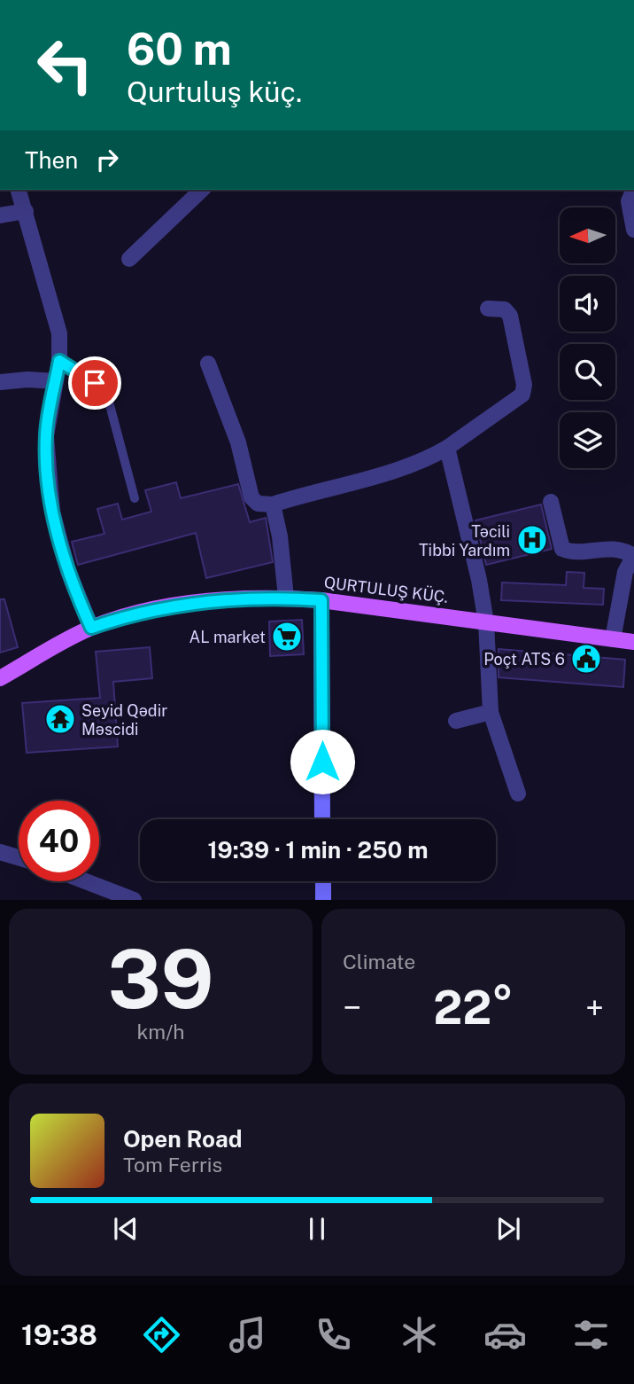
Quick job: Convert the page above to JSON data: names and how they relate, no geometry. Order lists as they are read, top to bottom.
{
  "streets": {
    "main road": ["QURTULUŞ KÜÇ."]
  },
  "places": {
    "hospital": ["Təcili Tibbi Yardım"],
    "supermarket": ["AL market"],
    "public building": ["Poçt ATS 6"],
    "temple": ["Seyid Qədir Məscidi"]
  },
  "north": "left",
  "page": {
    "turn": ["60 m", "Qurtuluş küç."],
    "then": "Then",
    "limit": "40",
    "trip": "19:39 · 1 min · 250 m",
    "tile": [
      ["39", "km/h"],
      "Climate"
    ],
    "heat": ["−", "22°", "+"],
    "song": ["Open Road", "Tom Ferris"],
    "tabs": "19:38"
  }
}
